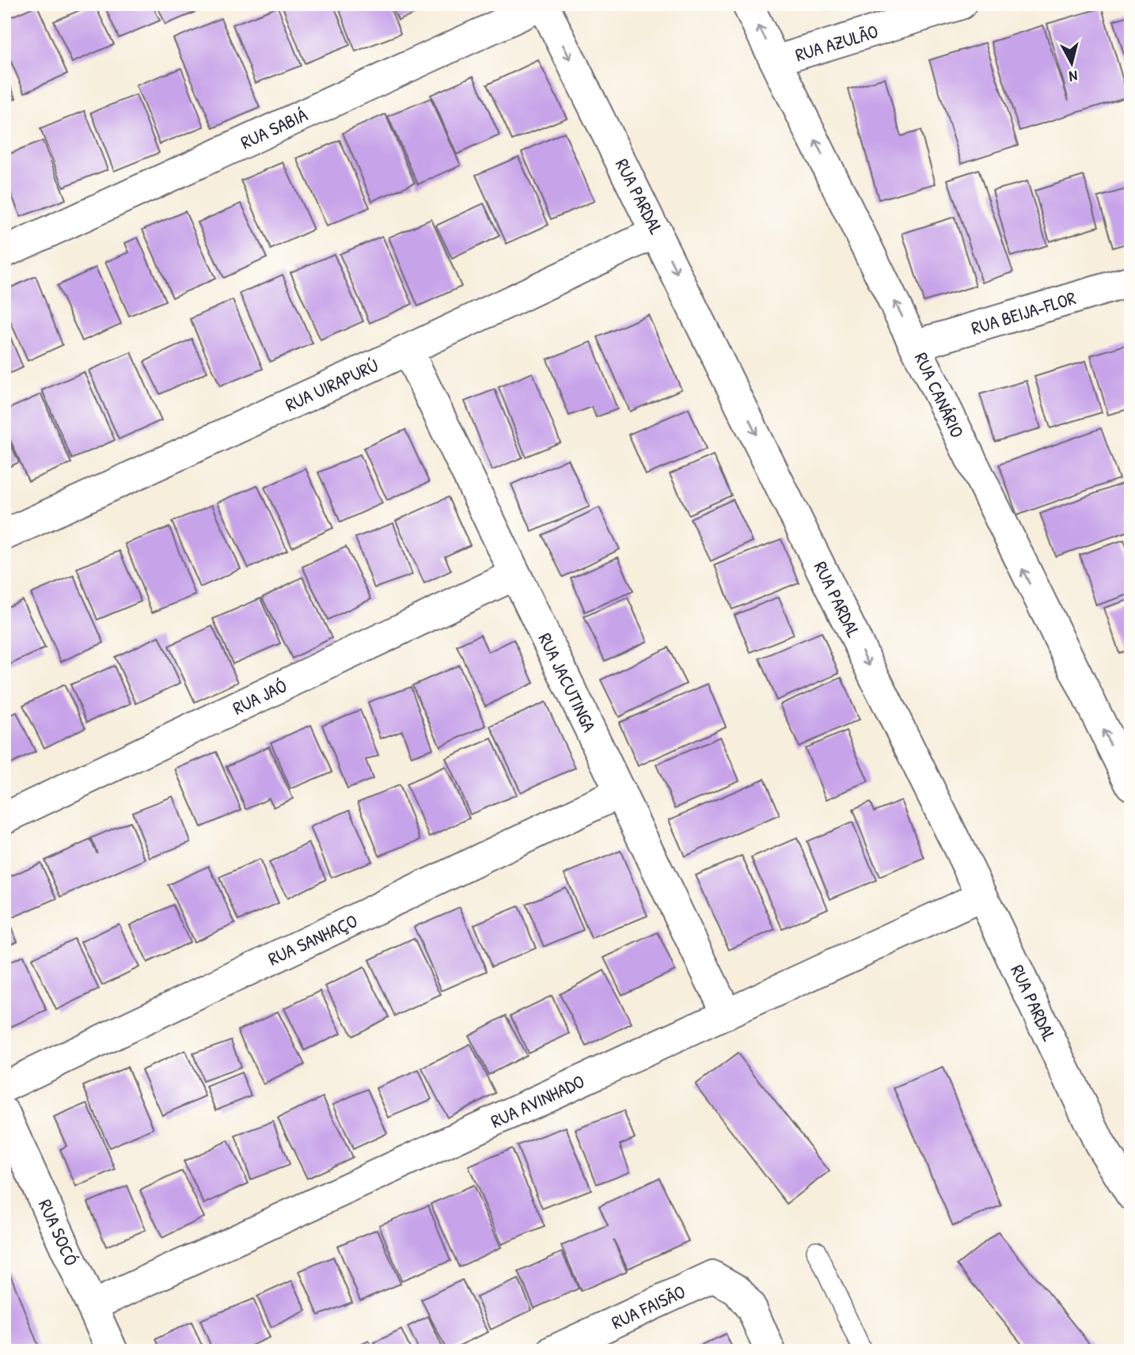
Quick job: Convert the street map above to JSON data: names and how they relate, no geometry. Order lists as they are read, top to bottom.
{
  "streets": {
    "street": [
      "RUA AZULÃO",
      "RUA SABIÁ",
      "RUA PARDAL",
      "RUA BEIJA-FLOR",
      "RUA UIRAPURÚ",
      "RUA CANÁRIO",
      "RUA JACUTINGA",
      "RUA JAÓ",
      "RUA SANHAÇO",
      "RUA AVINHADO",
      "RUA SOCÓ",
      "RUA FAISÃO"
    ]
  },
  "crossings": [
    ["RUA AZULÃO", "RUA CANÁRIO"],
    ["RUA SABIÁ", "RUA PARDAL"],
    ["RUA PARDAL", "RUA UIRAPURÚ"],
    ["RUA PARDAL", "RUA AVINHADO"],
    ["RUA BEIJA-FLOR", "RUA CANÁRIO"],
    ["RUA UIRAPURÚ", "RUA JACUTINGA"],
    ["RUA JACUTINGA", "RUA JAÓ"],
    ["RUA JACUTINGA", "RUA SANHAÇO"],
    ["RUA JACUTINGA", "RUA AVINHADO"],
    ["RUA AVINHADO", "RUA SOCÓ"]
  ],
  "one_way": ["RUA PARDAL", "RUA CANÁRIO"],
  "north": "bottom"
}
